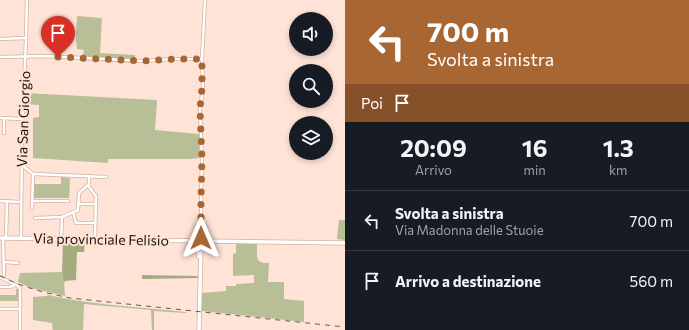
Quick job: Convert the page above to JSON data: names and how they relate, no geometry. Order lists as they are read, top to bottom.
{
  "streets": {
    "main road": ["Via provinciale Felisio"],
    "street": ["Via San Giorgio"]
  },
  "crossings": [
    ["Via San Giorgio", "Via provinciale Felisio"]
  ],
  "page": {
    "turn": ["700 m", "Svolta a sinistra"],
    "then": "Poi",
    "eta": [
      "20:09",
      "Arrivo",
      "16",
      "min",
      "1.3",
      "km"
    ],
    "list": [
      {
        "name": "Svolta a sinistra",
        "note": "Via Madonna delle Stuoie",
        "value": "700 m"
      },
      {
        "name": "Arrivo a destinazione",
        "value": "560 m"
      }
    ]
  }
}
